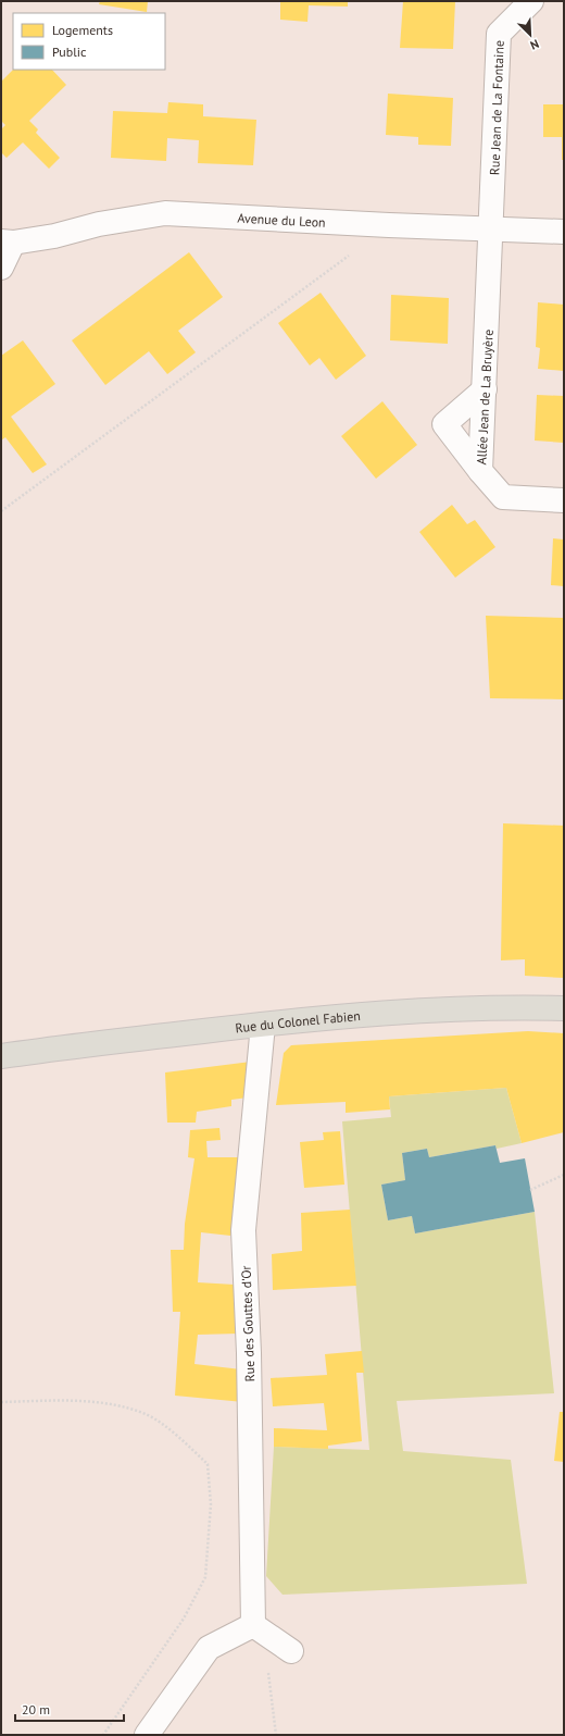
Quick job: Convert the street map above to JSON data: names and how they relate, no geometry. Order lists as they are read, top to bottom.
{
  "streets": {
    "main road": ["Rue du Colonel Fabien"],
    "street": [
      "Rue Jean de La Fontaine",
      "Avenue du Leon",
      "Allée Jean de La Bruyère",
      "Rue des Gouttes d'Or"
    ]
  },
  "crossings": [
    ["Rue Jean de La Fontaine", "Avenue du Leon"],
    ["Rue Jean de La Fontaine", "Allée Jean de La Bruyère"],
    ["Avenue du Leon", "Allée Jean de La Bruyère"],
    ["Rue du Colonel Fabien", "Rue des Gouttes d'Or"]
  ],
  "legend": ["Logements", "Public"],
  "scale_bar": "20 m",
  "north": "bottom right"
}
